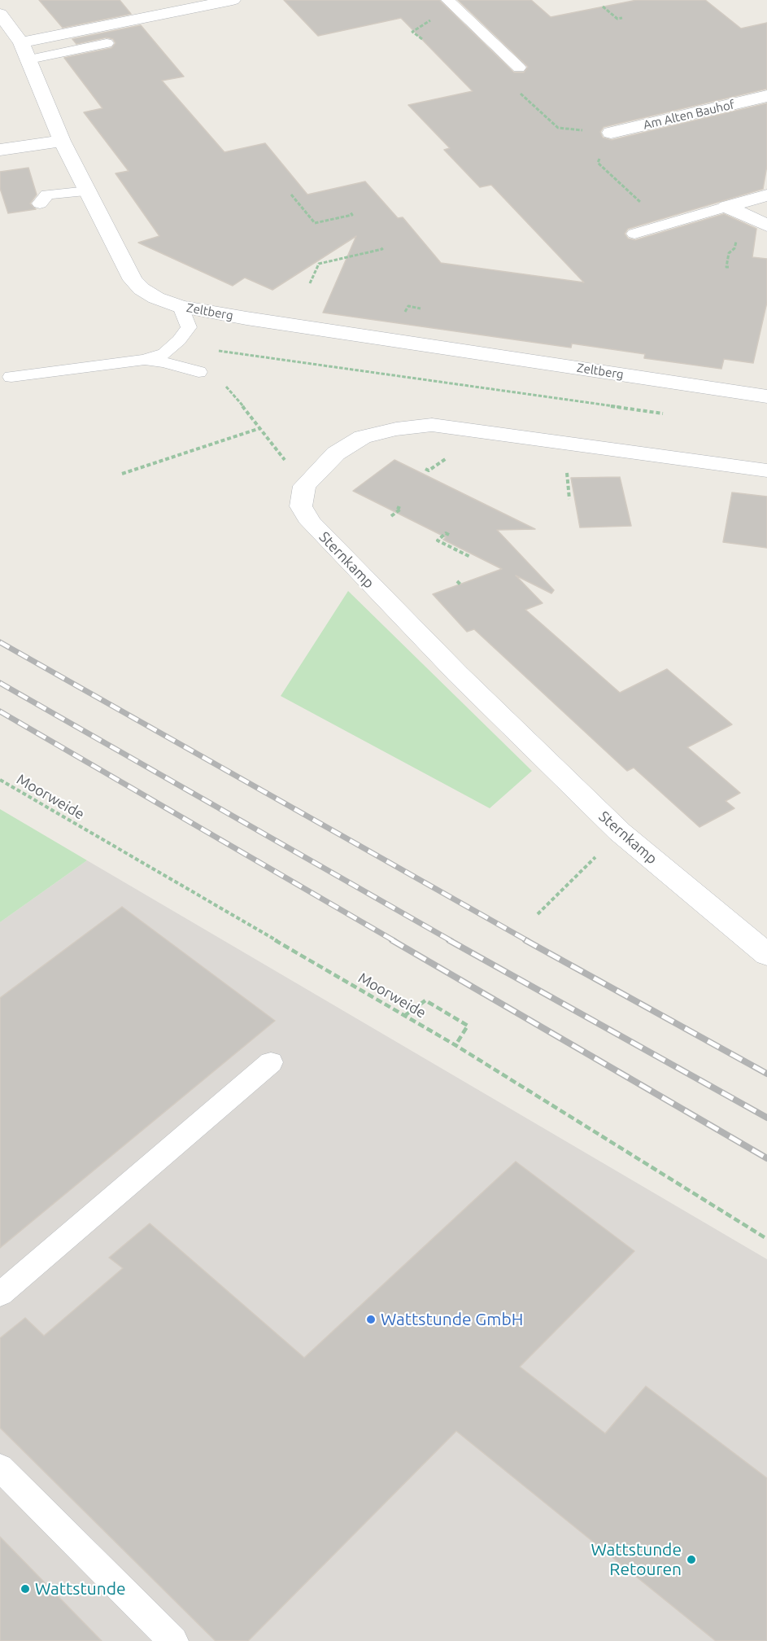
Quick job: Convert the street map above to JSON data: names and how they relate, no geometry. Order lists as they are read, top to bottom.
{
  "streets": {
    "street": ["Am Alten Bauhof", "Zeltberg", "Sternkamp"],
    "path": ["Moorweide"]
  },
  "places": ["Wattstunde GmbH", "Wattstunde Retouren", "Wattstunde"]
}
